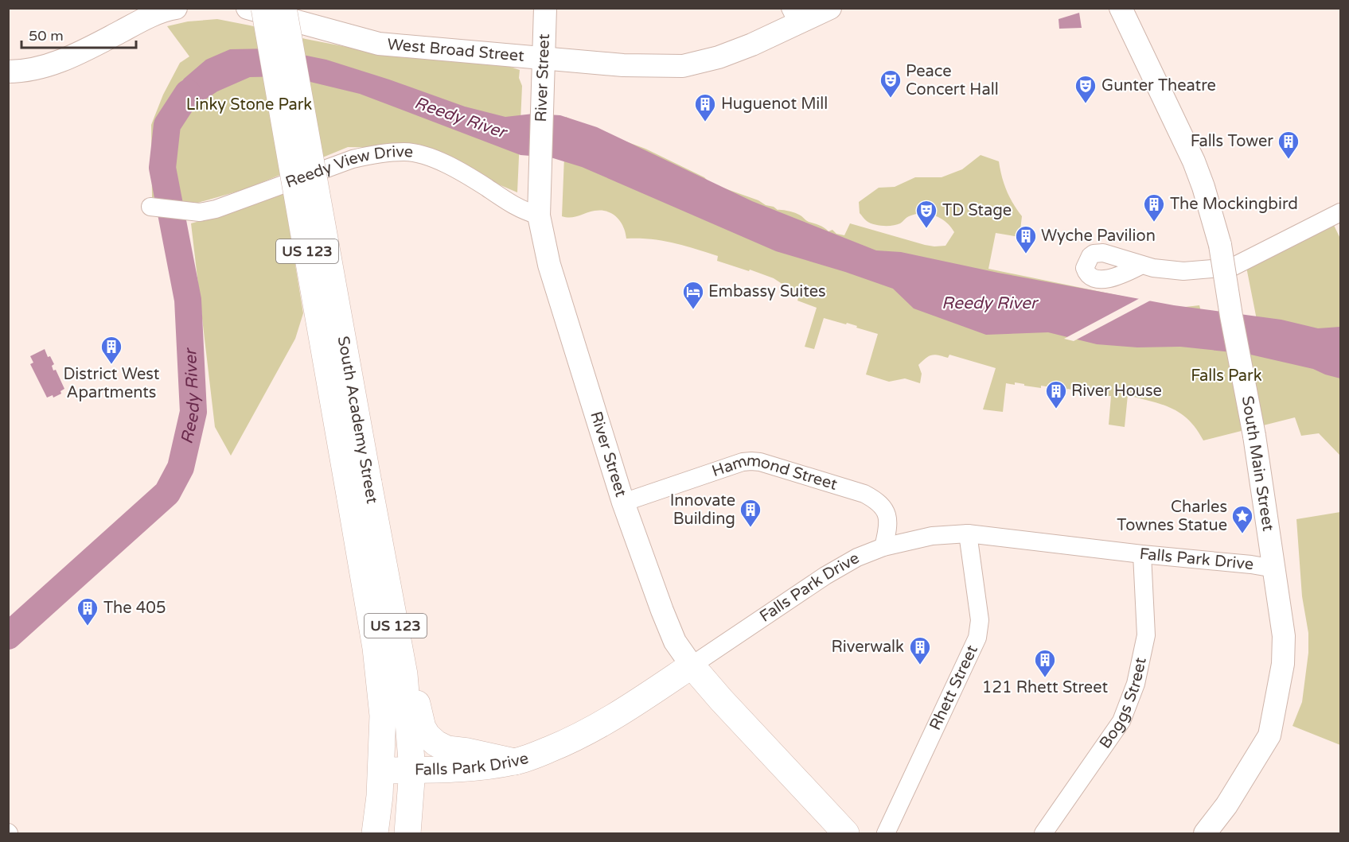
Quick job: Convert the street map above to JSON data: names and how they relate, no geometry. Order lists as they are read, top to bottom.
{
  "streets": {
    "main road": [
      "River Street",
      "US 123",
      "South Academy Street",
      "Falls Park Drive"
    ],
    "street": [
      "West Broad Street",
      "Reedy View Drive",
      "South Main Street",
      "Hammond Street",
      "Rhett Street",
      "Boggs Street"
    ]
  },
  "crossings": [
    ["West Broad Street", "River Street"],
    ["River Street", "Reedy View Drive"],
    ["River Street", "Hammond Street"],
    ["River Street", "Falls Park Drive"],
    ["South Academy Street", "Falls Park Drive"],
    ["South Main Street", "Falls Park Drive"],
    ["Hammond Street", "Falls Park Drive"],
    ["Falls Park Drive", "Rhett Street"],
    ["Falls Park Drive", "Boggs Street"]
  ],
  "water": ["Reedy River"],
  "parks": ["Linky Stone Park", "Falls Park"],
  "places": {
    "theatre": ["Peace Concert Hall", "Gunter Theatre", "TD Stage"],
    "building": [
      "Huguenot Mill",
      "Falls Tower",
      "The Mockingbird",
      "Wyche Pavilion",
      "District West Apartments",
      "River House",
      "Innovate Building",
      "The 405",
      "Riverwalk",
      "121 Rhett Street"
    ],
    "hotel": ["Embassy Suites"],
    "place": ["Charles Townes Statue"]
  },
  "scale_bar": "50 m"
}
